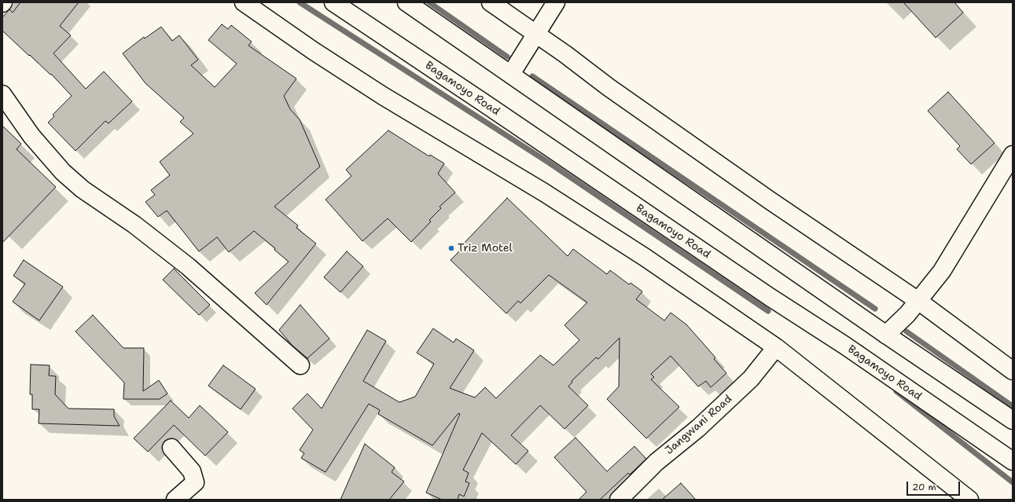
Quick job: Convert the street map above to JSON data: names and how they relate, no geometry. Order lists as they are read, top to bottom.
{
  "streets": {
    "main road": ["Bagamoyo Road", "Jangwani Road"]
  },
  "places": ["Triz Motel"],
  "scale_bar": "20 m"
}
